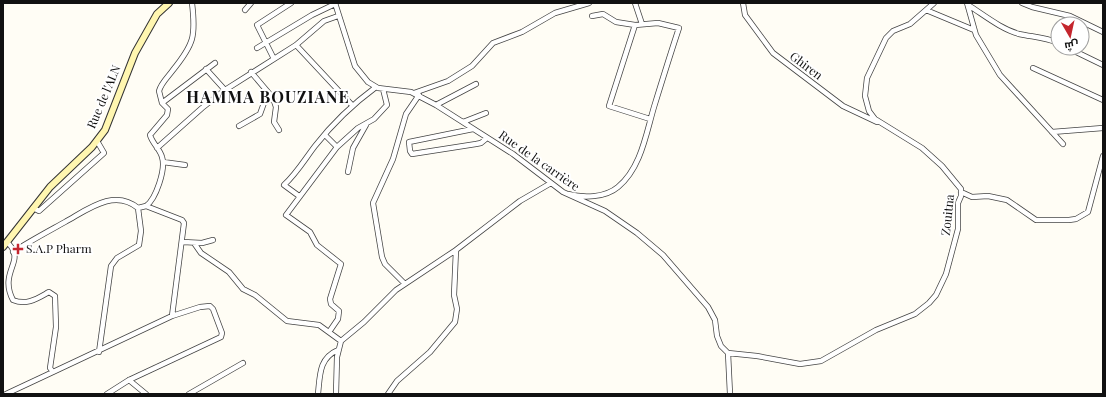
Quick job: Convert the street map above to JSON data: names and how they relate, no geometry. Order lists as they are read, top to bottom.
{
  "streets": {
    "main road": ["Rue de l'ALN"],
    "street": ["Ghiren", "Rue de la carrière", "Zouitna"]
  },
  "crossings": [
    ["Ghiren", "Zouitna"],
    ["Rue de la carrière", "Zouitna"]
  ],
  "districts": ["HAMMA BOUZIANE"],
  "places": {
    "health": ["S.A.P Pharm"]
  },
  "north": "bottom"
}
